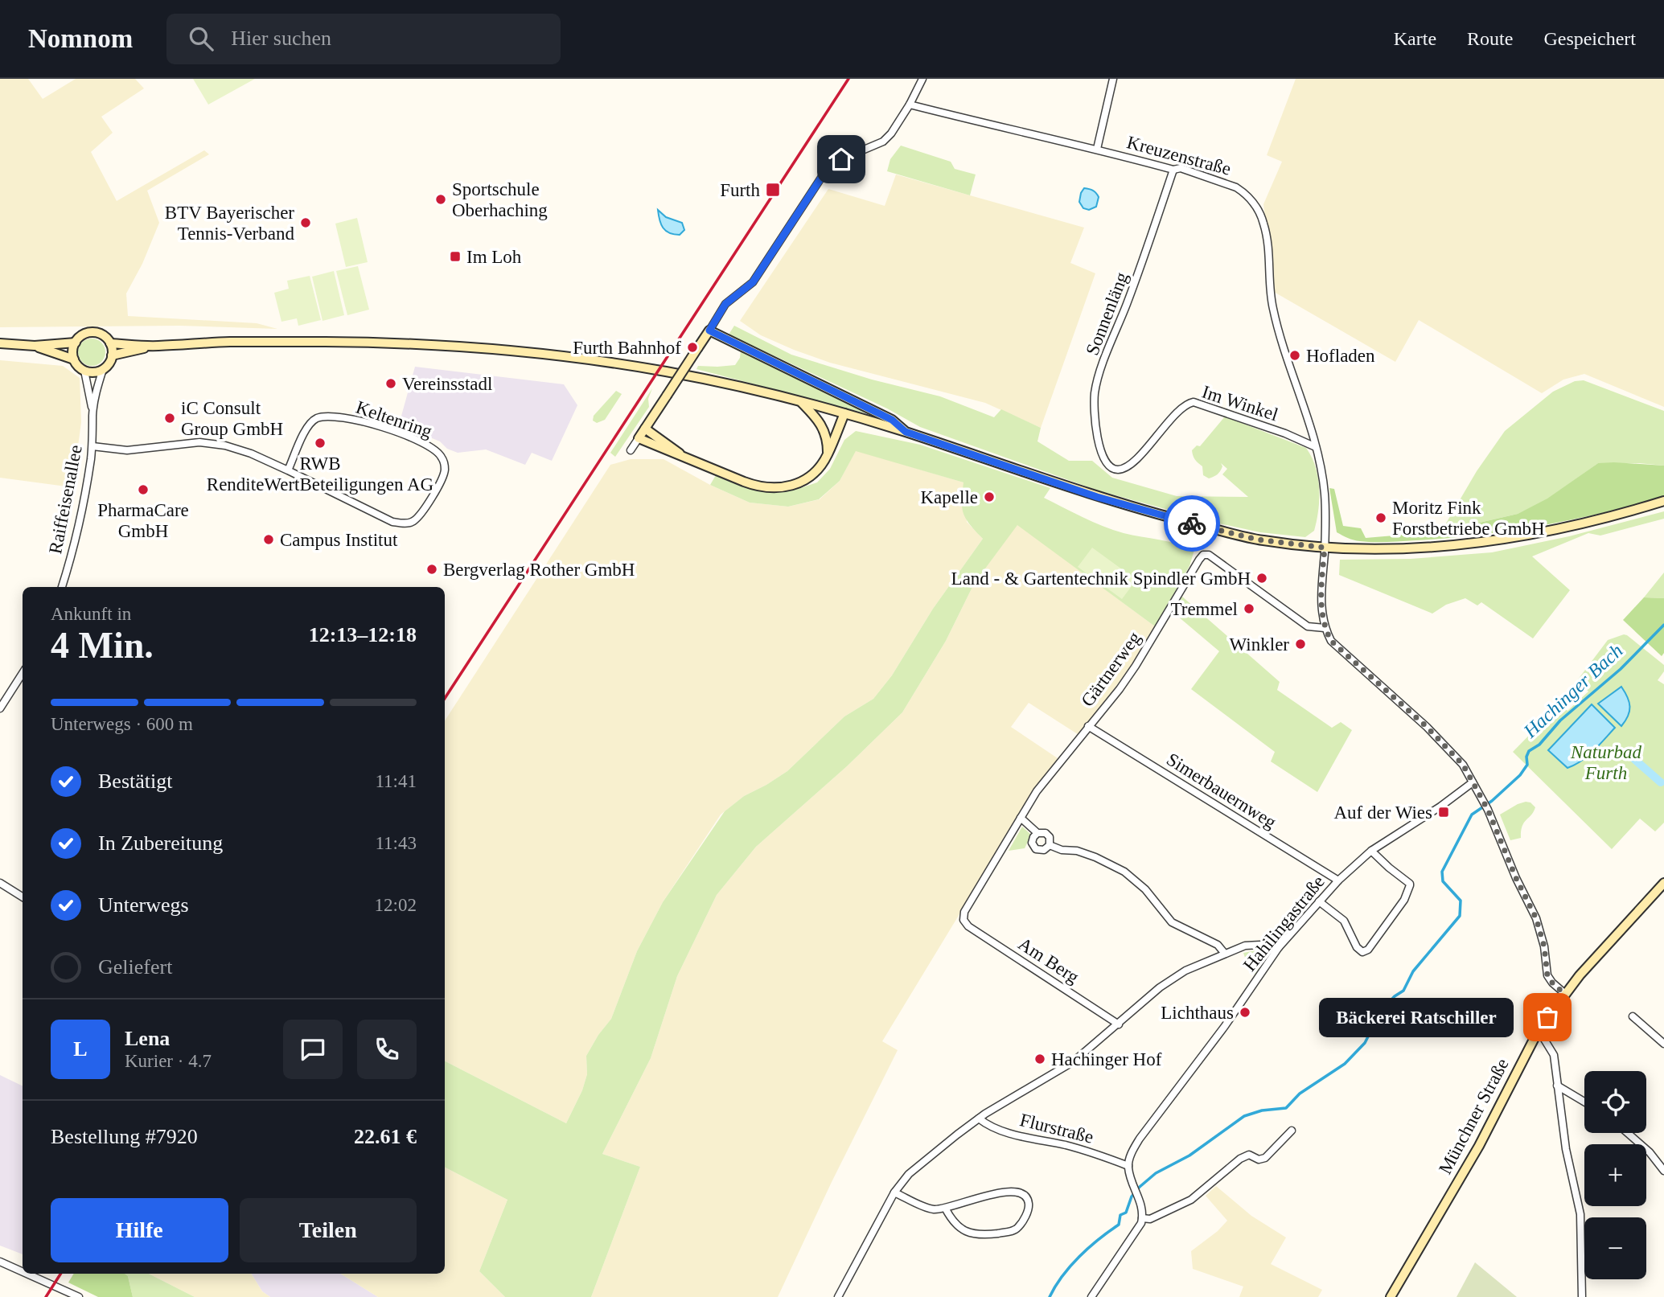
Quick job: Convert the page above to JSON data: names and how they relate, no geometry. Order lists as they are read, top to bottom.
{
  "streets": {
    "main road": ["Münchner Straße"],
    "street": [
      "Kreuzenstraße",
      "Sonnenläng",
      "Im Winkel",
      "Keltenring",
      "Raiffeisenallee",
      "Gärtnerweg",
      "Simerbauernweg",
      "Hahilingastraße",
      "Am Berg",
      "Flurstraße"
    ]
  },
  "crossings": [
    ["Kreuzenstraße", "Sonnenläng"],
    ["Kreuzenstraße", "Im Winkel"],
    ["Kreuzenstraße", "Gärtnerweg"],
    ["Sonnenläng", "Im Winkel"],
    ["Keltenring", "Raiffeisenallee"],
    ["Gärtnerweg", "Simerbauernweg"],
    ["Gärtnerweg", "Am Berg"],
    ["Simerbauernweg", "Hahilingastraße"],
    ["Hahilingastraße", "Flurstraße"]
  ],
  "water": ["Hachinger Bach"],
  "parks": ["Naturbad Furth"],
  "places": {
    "transit": ["Furth", "Im Loh", "Auf der Wies"],
    "other": [
      "Sportschule Oberhaching",
      "BTV Bayerischer Tennis-Verband",
      "Furth Bahnhof",
      "Hofladen",
      "Vereinsstadl",
      "iC Consult Group GmbH",
      "RWB RenditeWertBeteiligungen AG",
      "PharmaCare GmbH",
      "Kapelle",
      "Moritz Fink Forstbetriebe GmbH",
      "Campus Institut",
      "Bergverlag Rother GmbH",
      "Land - & Gartentechnik Spindler GmbH",
      "Tremmel",
      "Winkler",
      "Lichthaus",
      "Bäckerei Ratschiller",
      "Hachinger Hof"
    ]
  },
  "page": {
    "header": "Nomnom",
    "search": "Hier suchen",
    "nav": ["Karte", "Route", "Gespeichert"],
    "heading": ["4 Min.", "Ankunft in", "12:13–12:18"],
    "panel": [
      "Lena",
      "Kurier · 4.7",
      "Bestellung #7920",
      "22.61 €"
    ],
    "bar": "Unterwegs · 600 m",
    "list": [
      ["Bestätigt", "11:41"],
      ["In Zubereitung", "11:43"],
      ["Unterwegs", "12:02"],
      "Geliefert"
    ],
    "bubble": "Bäckerei Ratschiller",
    "round": "L",
    "map_buttons": ["+", "−"],
    "buttons": ["Hilfe", "Teilen"]
  }
}
